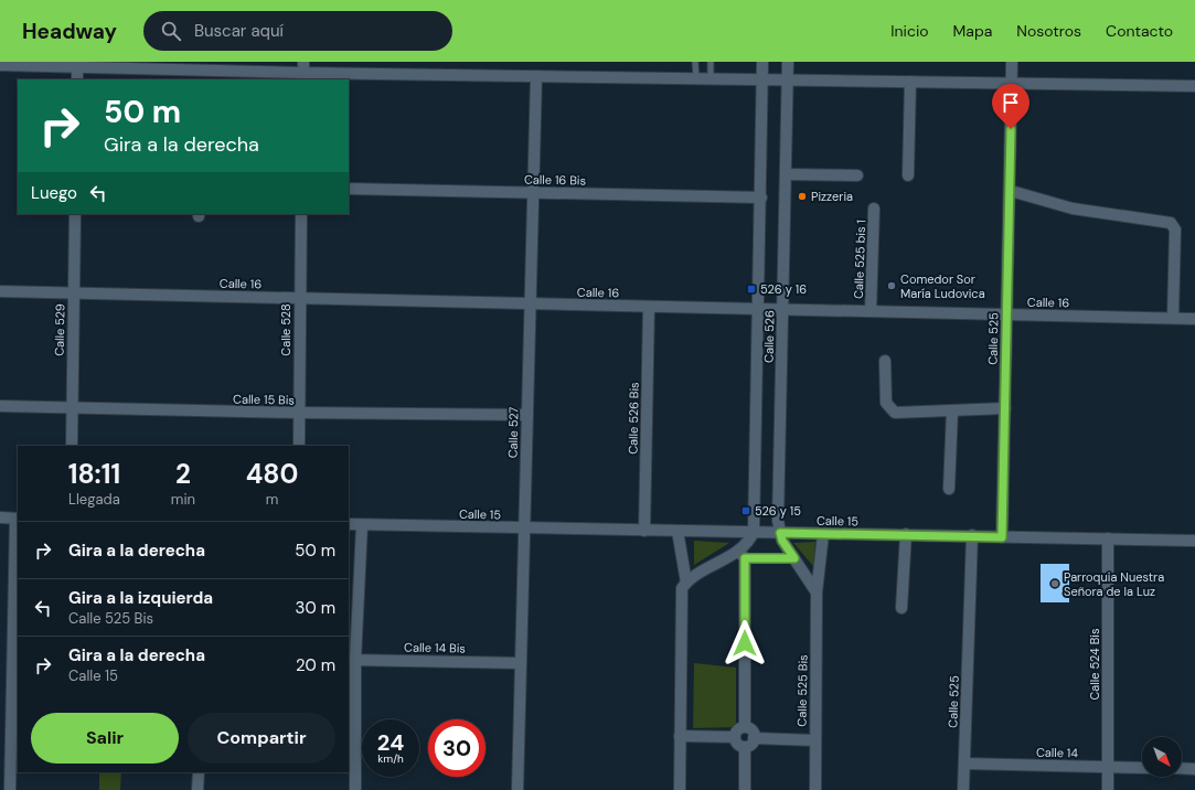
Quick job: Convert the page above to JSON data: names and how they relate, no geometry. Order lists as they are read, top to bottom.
{
  "streets": {
    "street": [
      "Calle 16 Bis",
      "Calle 525 bis 1",
      "Calle 16",
      "Calle 529",
      "Calle 528",
      "Calle 526",
      "Calle 525",
      "Calle 15 Bis",
      "Calle 526 Bis",
      "Calle 527",
      "Calle 15",
      "Calle 14 Bis",
      "Calle 524 Bis",
      "Calle 525 Bis",
      "Calle 14"
    ]
  },
  "crossings": [
    ["Calle 16 Bis", "Calle 526"],
    ["Calle 16 Bis", "Calle 527"],
    ["Calle 525 bis 1", "Calle 16"],
    ["Calle 16", "Calle 529"],
    ["Calle 16", "Calle 528"],
    ["Calle 16", "Calle 526"],
    ["Calle 16", "Calle 525"],
    ["Calle 16", "Calle 526 Bis"],
    ["Calle 16", "Calle 527"],
    ["Calle 529", "Calle 15 Bis"],
    ["Calle 528", "Calle 15 Bis"],
    ["Calle 526", "Calle 15"],
    ["Calle 525", "Calle 15"],
    ["Calle 525", "Calle 14"],
    ["Calle 15 Bis", "Calle 527"],
    ["Calle 526 Bis", "Calle 15"],
    ["Calle 527", "Calle 15"],
    ["Calle 527", "Calle 14 Bis"],
    ["Calle 15", "Calle 524 Bis"],
    ["Calle 15", "Calle 525 Bis"],
    ["Calle 524 Bis", "Calle 14"]
  ],
  "places": {
    "other": ["Pizzeria", "Comedor Sor María Ludovica", "Parroquia Nuestra Señora de la Luz"],
    "transit": ["526 y 16", "526 y 15"]
  },
  "north": "bottom right",
  "page": {
    "header": "Headway",
    "search": "Buscar aquí",
    "nav": [
      "Inicio",
      "Mapa",
      "Nosotros",
      "Contacto"
    ],
    "turn": ["50 m", "Gira a la derecha"],
    "then": "Luego",
    "eta": [
      "18:11",
      "Llegada",
      "2",
      "min",
      "480",
      "m"
    ],
    "list": [
      {
        "name": "Gira a la derecha",
        "value": "50 m"
      },
      {
        "name": "Gira a la izquierda",
        "note": "Calle 525 Bis",
        "value": "30 m"
      },
      {
        "name": "Gira a la derecha",
        "note": "Calle 15",
        "value": "20 m"
      }
    ],
    "buttons": ["Salir", "Compartir"],
    "speed": "24 km/h",
    "limit": "30"
  }
}
